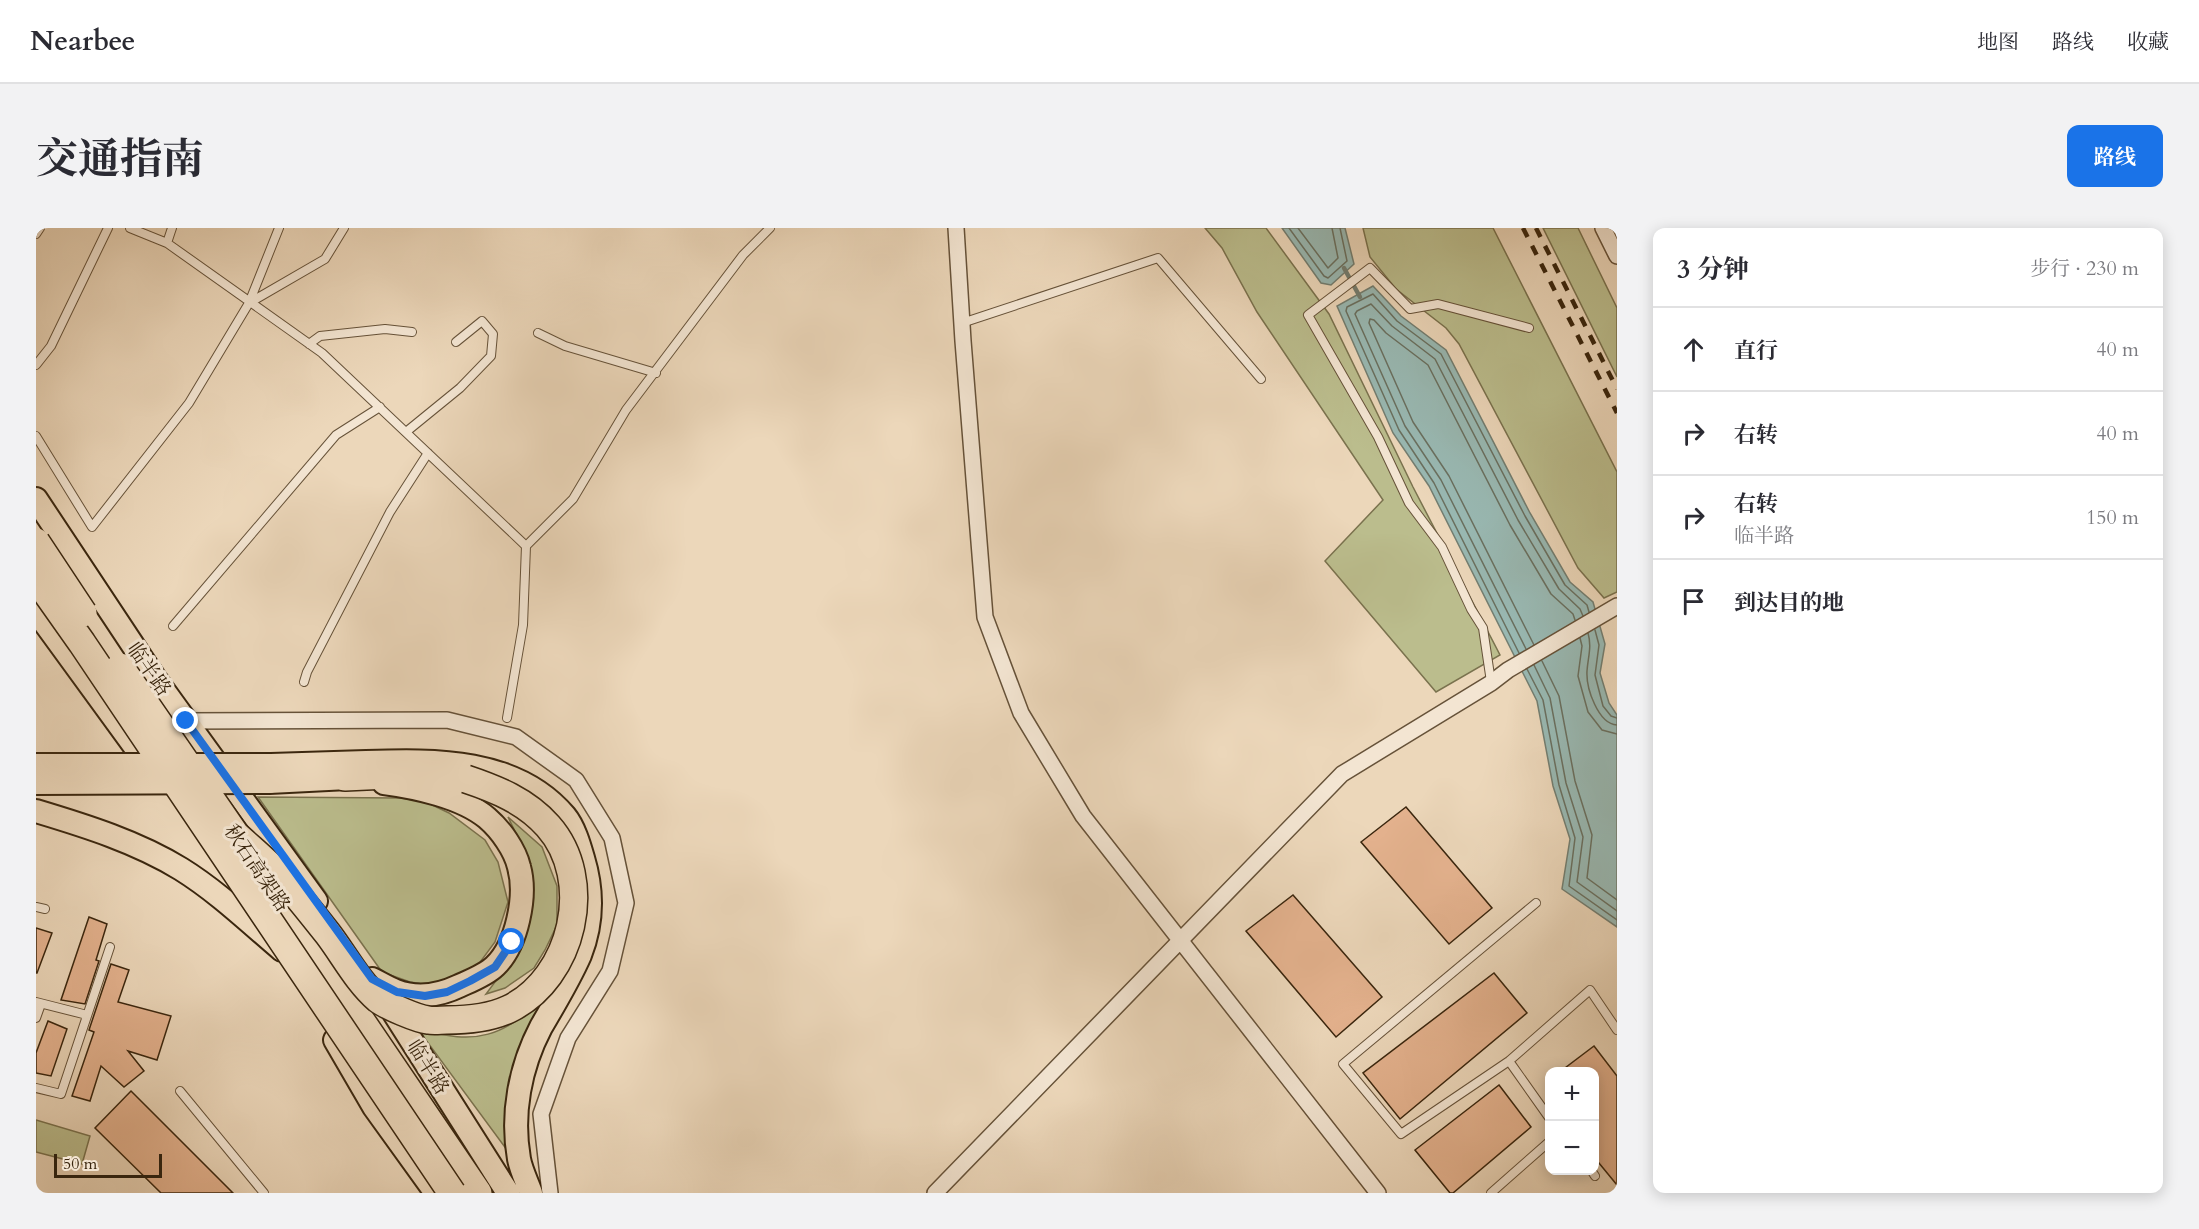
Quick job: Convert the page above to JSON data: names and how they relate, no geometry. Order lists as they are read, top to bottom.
{
  "streets": {
    "highway": ["秋石高架路"],
    "main road": ["临半路"]
  },
  "scale_bar": "50 m",
  "page": {
    "header": "Nearbee",
    "nav": ["地图", "路线", "收藏"],
    "title": "交通指南",
    "buttons": "路线",
    "heading": ["3 分钟", "步行 · 230 m"],
    "list": [
      ["直行", "40 m"],
      ["右转", "40 m"],
      ["右转", "临半路", "150 m"],
      "到达目的地"
    ],
    "map_buttons": ["+", "−"],
    "scale": "50 m"
  }
}
